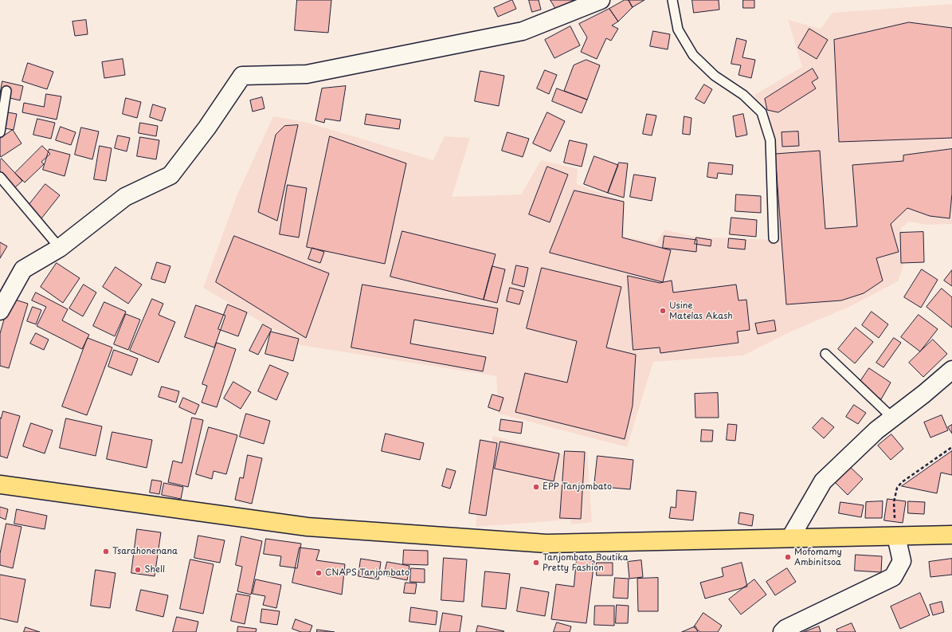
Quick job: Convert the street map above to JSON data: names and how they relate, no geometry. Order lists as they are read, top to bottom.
{
  "places": [
    "Usine Matelas Akash",
    "EPP Tanjombato",
    "Tsarahonenana",
    "Mofomamy Ambinitsoa",
    "Tanjombato Boutika Pretty Fashion",
    "Shell",
    "CNAPS Tanjombato"
  ]
}
